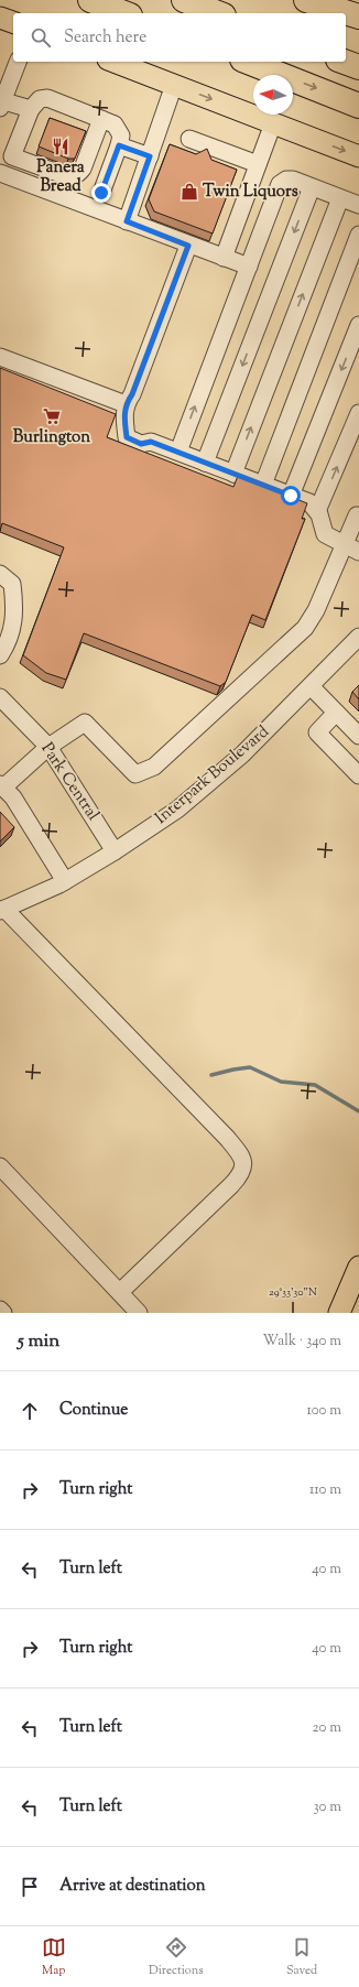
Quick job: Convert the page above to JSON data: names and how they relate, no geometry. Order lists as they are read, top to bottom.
{
  "streets": {
    "street": ["Interpark Boulevard", "Park Central"]
  },
  "crossings": [
    ["Interpark Boulevard", "Park Central"]
  ],
  "places": {
    "restaurant": ["Panera Bread"],
    "shop": ["Twin Liquors"],
    "supermarket": ["Burlington"]
  },
  "north": "left",
  "page": {
    "search": "Search here",
    "heading": ["5 min", "Walk · 340 m"],
    "list": [
      ["Continue", "100 m"],
      ["Turn right", "110 m"],
      ["Turn left", "40 m"],
      ["Turn right", "40 m"],
      ["Turn left", "20 m"],
      ["Turn left", "30 m"],
      "Arrive at destination"
    ],
    "nav": ["Map", "Directions", "Saved"]
  },
  "coordinates": ["29°33'30\"N"]
}
